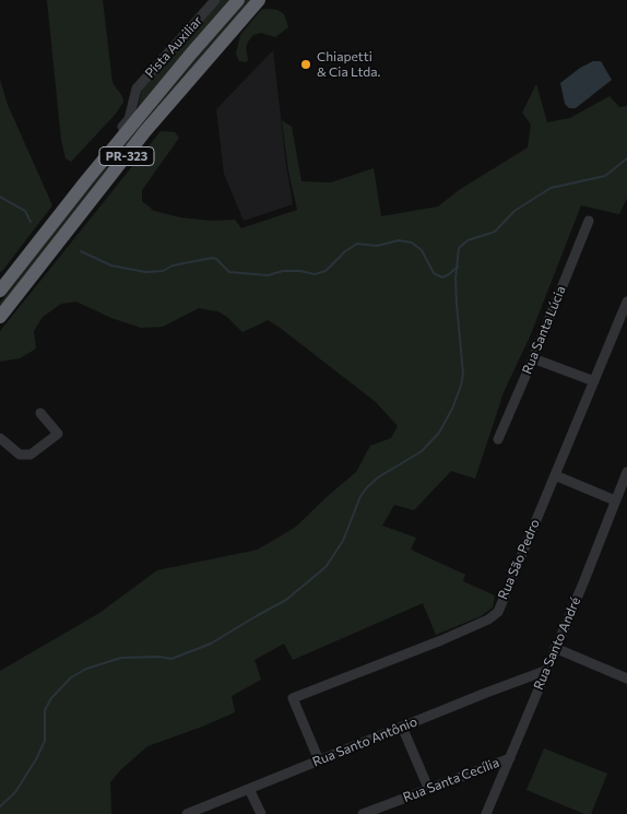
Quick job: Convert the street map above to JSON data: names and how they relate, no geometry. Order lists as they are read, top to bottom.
{
  "streets": {
    "highway": ["PR-323"],
    "street": [
      "Pista Auxiliar",
      "Rua Santa Lúcia",
      "Rua São Pedro",
      "Rua Santo André",
      "Rua Santo Antônio",
      "Rua Santa Cecília"
    ]
  },
  "crossings": [
    ["Pista Auxiliar", "PR-323"],
    ["Rua São Pedro", "Rua Santo Antônio"],
    ["Rua Santo André", "Rua Santo Antônio"],
    ["Rua Santo André", "Rua Santa Cecília"]
  ],
  "places": ["Chiapetti & Cia Ltda."]
}
